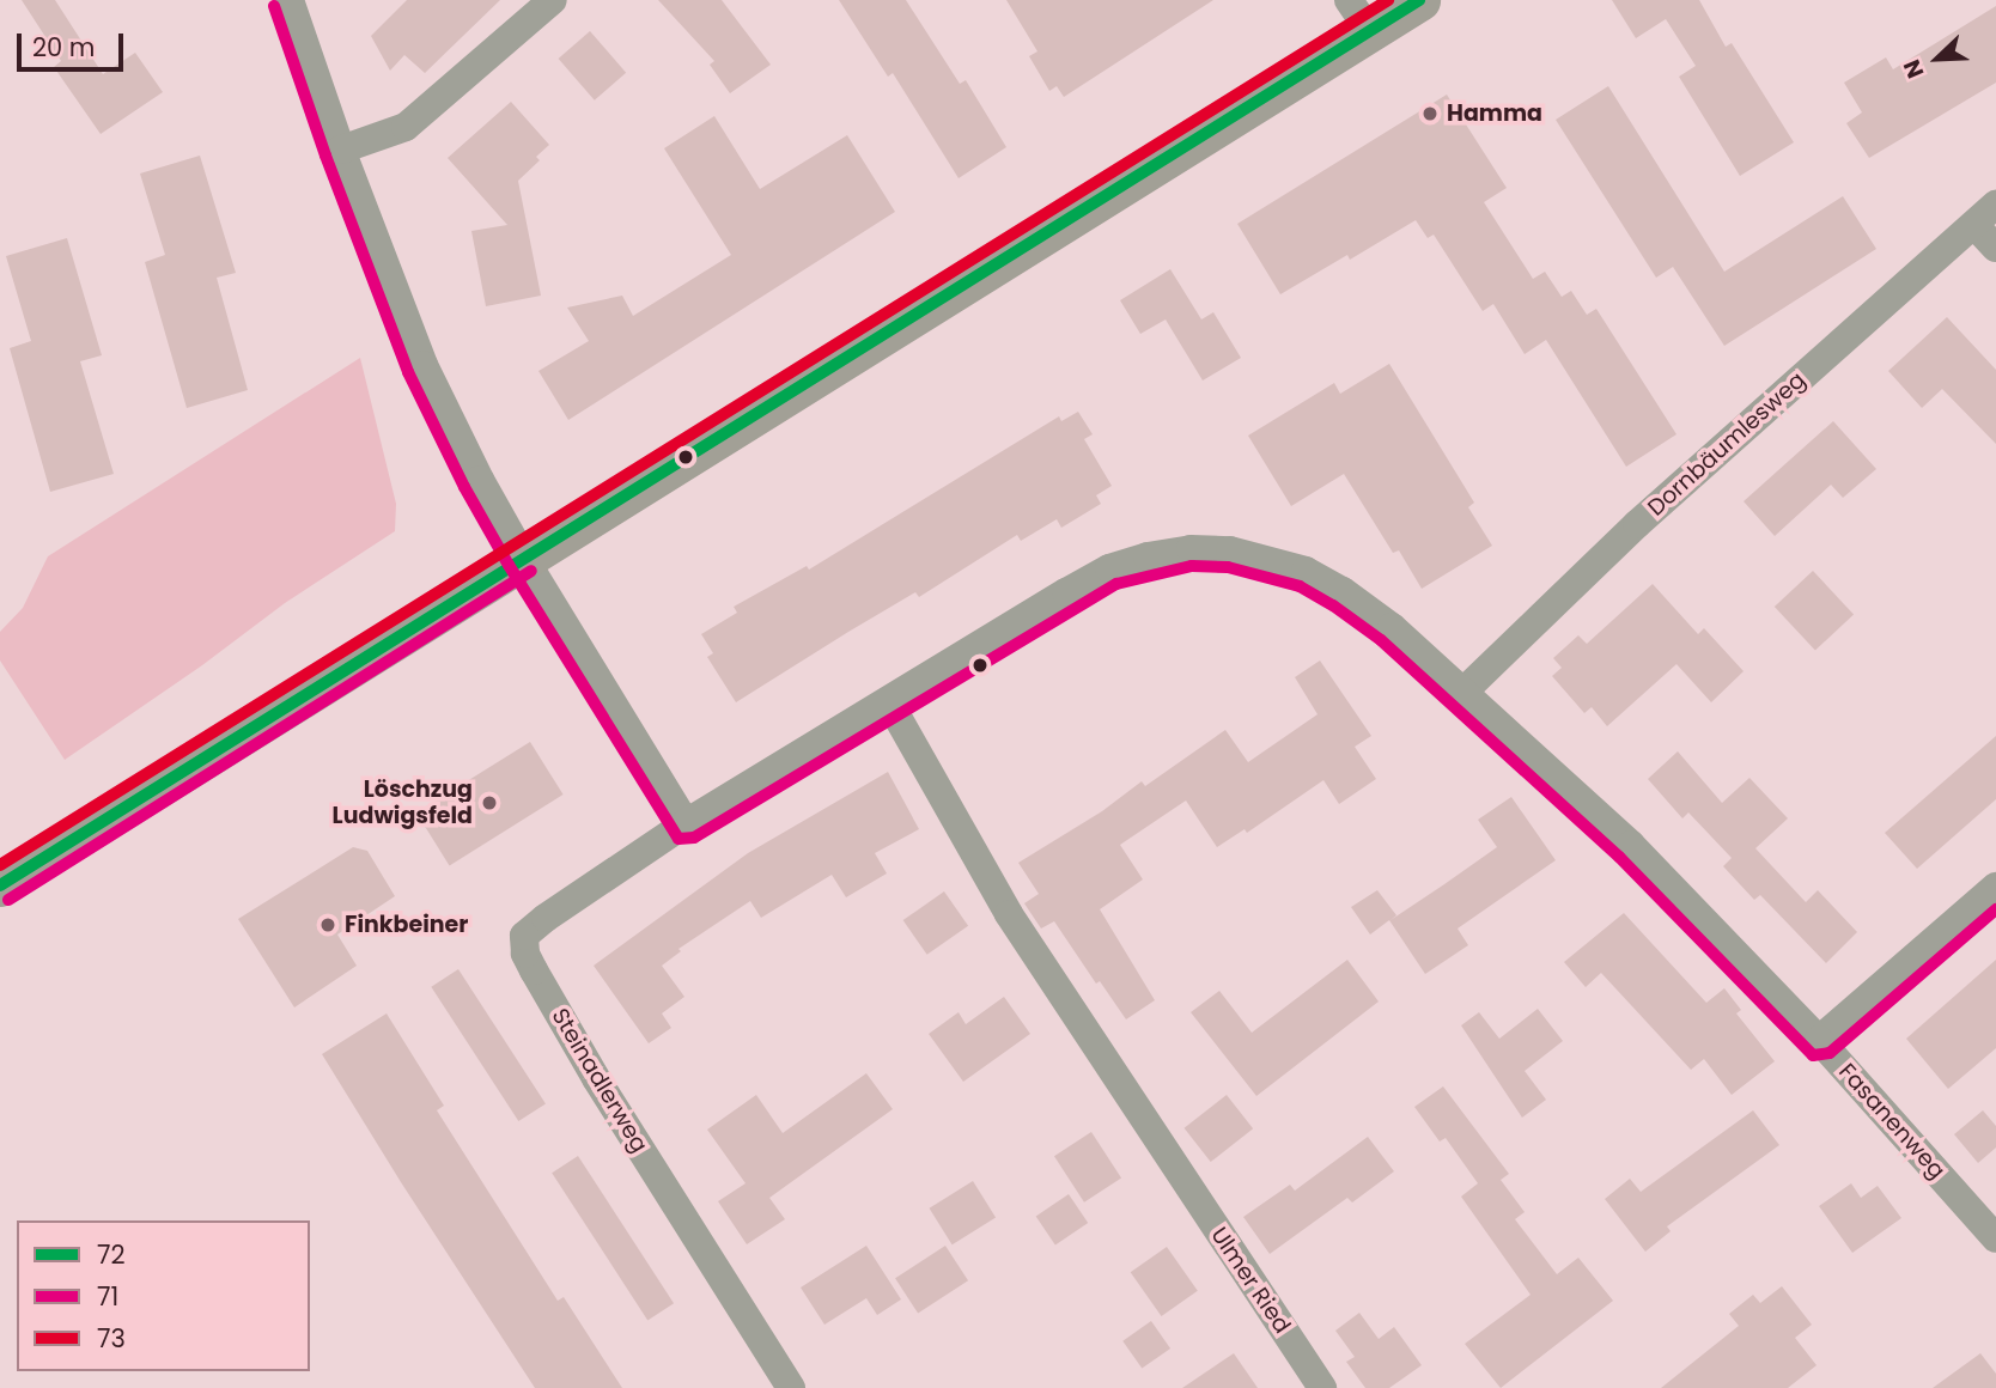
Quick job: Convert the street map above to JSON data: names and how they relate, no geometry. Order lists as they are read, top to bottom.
{
  "streets": {
    "street": [
      "Dornbäumlesweg",
      "Steinadlerweg",
      "Fasanenweg",
      "Ulmer Ried"
    ]
  },
  "crossings": [
    ["Dornbäumlesweg", "Fasanenweg"],
    ["Steinadlerweg", "Fasanenweg"],
    ["Fasanenweg", "Ulmer Ried"]
  ],
  "places": ["Hamma", "Löschzug Ludwigsfeld", "Finkbeiner"],
  "lines": ["transit line 72", "transit line 73", "transit line 71"],
  "legend": ["72", "71", "73"],
  "scale_bar": "20 m",
  "north": "bottom left"
}
